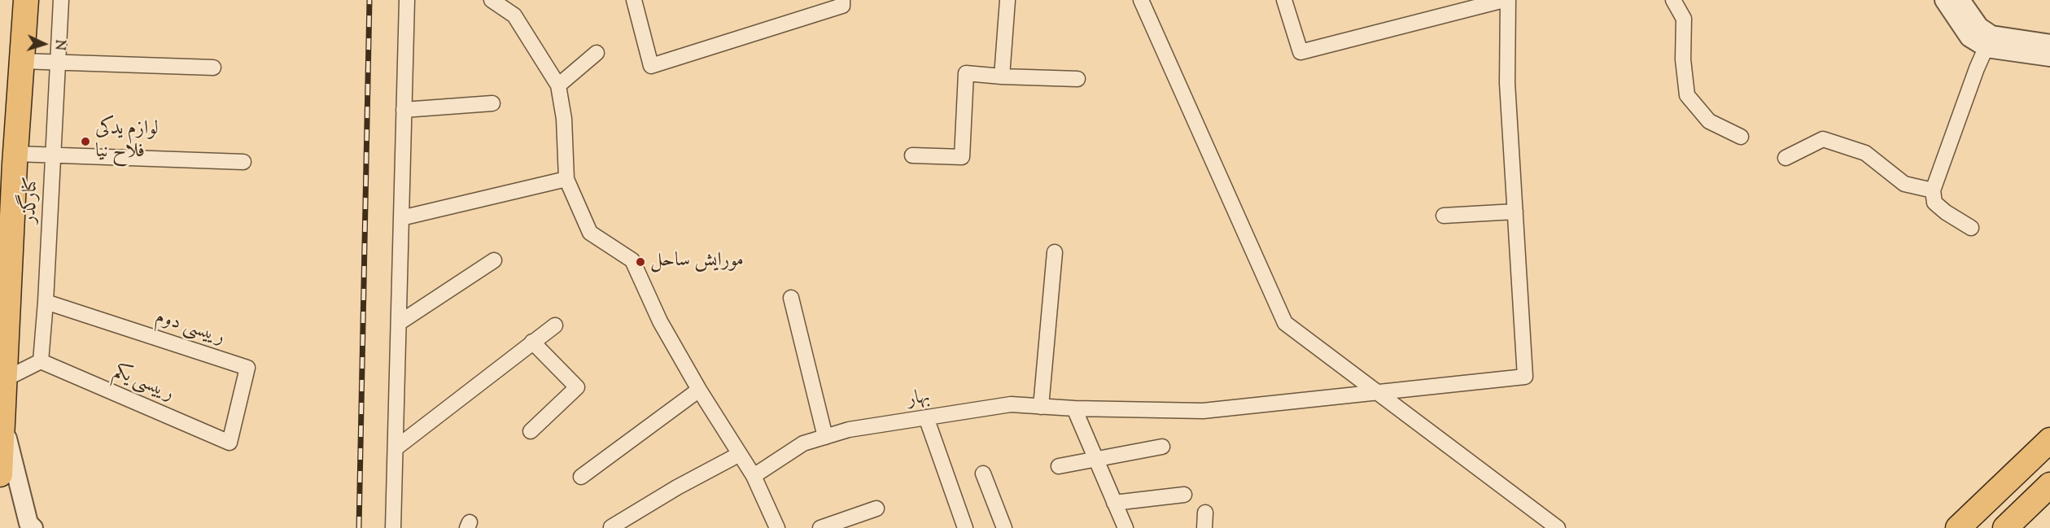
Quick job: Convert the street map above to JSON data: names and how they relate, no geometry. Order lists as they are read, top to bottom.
{
  "streets": {
    "street": [
      "کنارگذر",
      "رییسی دوم",
      "رییسی یکم",
      "بهار"
    ]
  },
  "crossings": [
    ["کنارگذر", "رییسی دوم"],
    ["کنارگذر", "رییسی یکم"],
    ["رییسی دوم", "رییسی یکم"]
  ],
  "places": ["لوازم یدکی فلاح نیا", "مورایش ساحل"],
  "north": "right"
}
